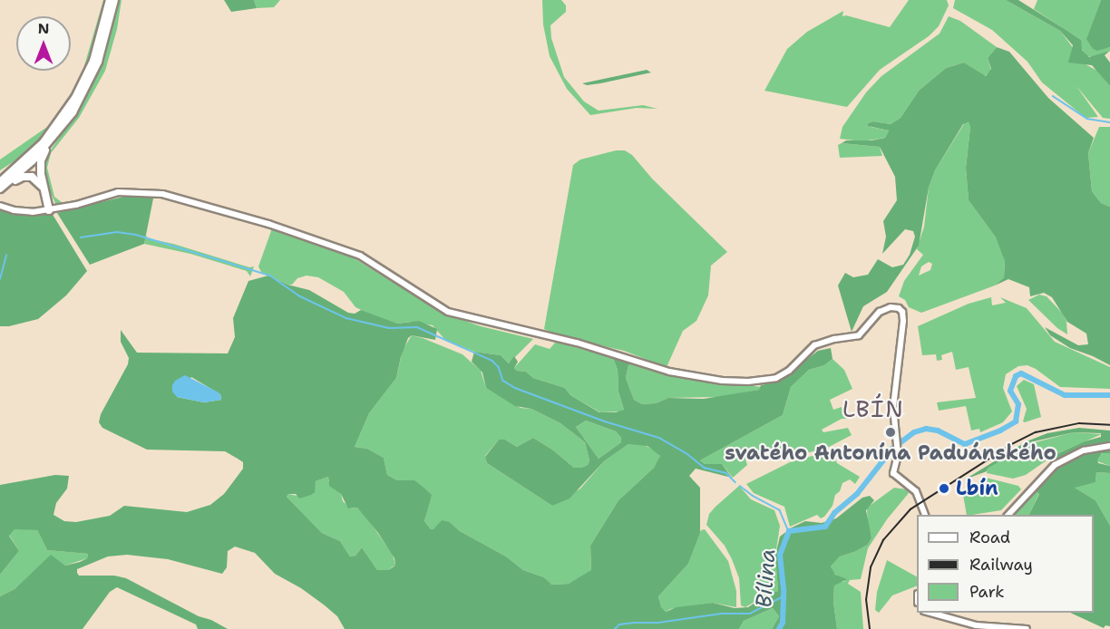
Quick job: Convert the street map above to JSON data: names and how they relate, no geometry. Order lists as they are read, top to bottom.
{
  "districts": ["LBÍN"],
  "water": ["Bílina"],
  "places": ["svatého Antonína Paduánského", "Lbín"],
  "legend": ["Road", "Railway", "Park"],
  "north": "top"
}
